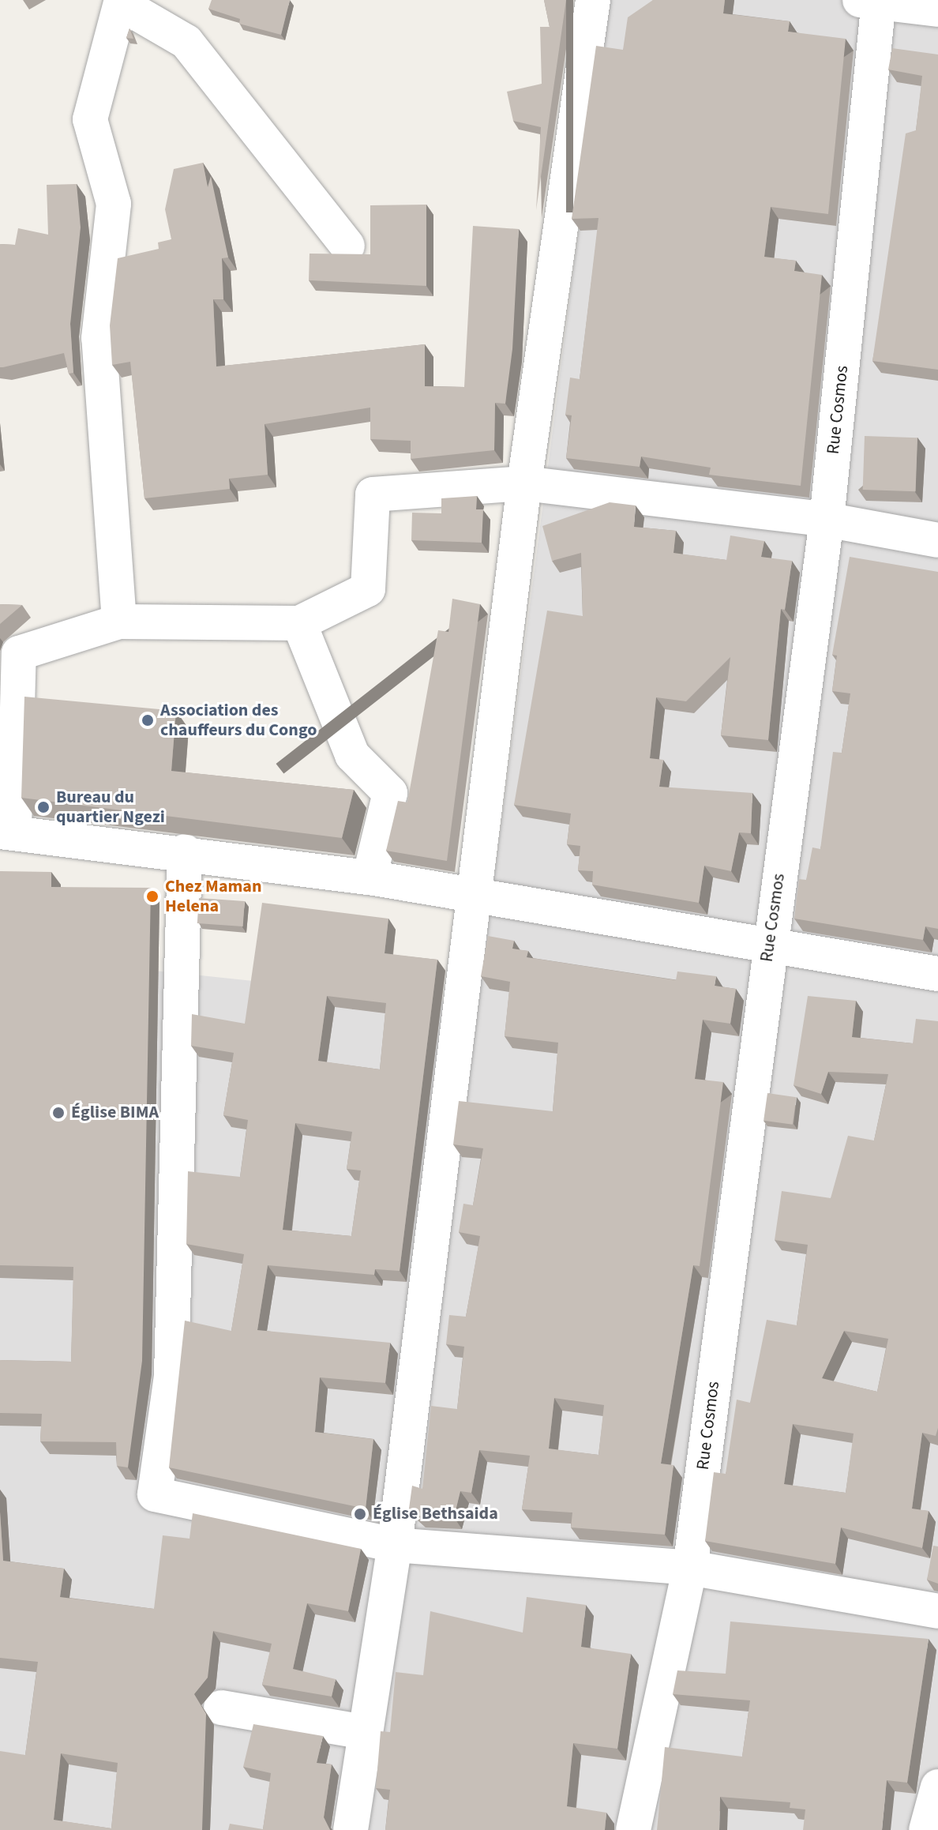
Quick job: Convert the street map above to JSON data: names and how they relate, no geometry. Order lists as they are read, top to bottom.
{
  "streets": {
    "street": ["Rue Cosmos"]
  },
  "places": [
    "Association des chauffeurs du Congo",
    "Bureau du quartier Ngezi",
    "Chez Maman Helena",
    "Église BIMA",
    "Église Bethsaida"
  ]
}
